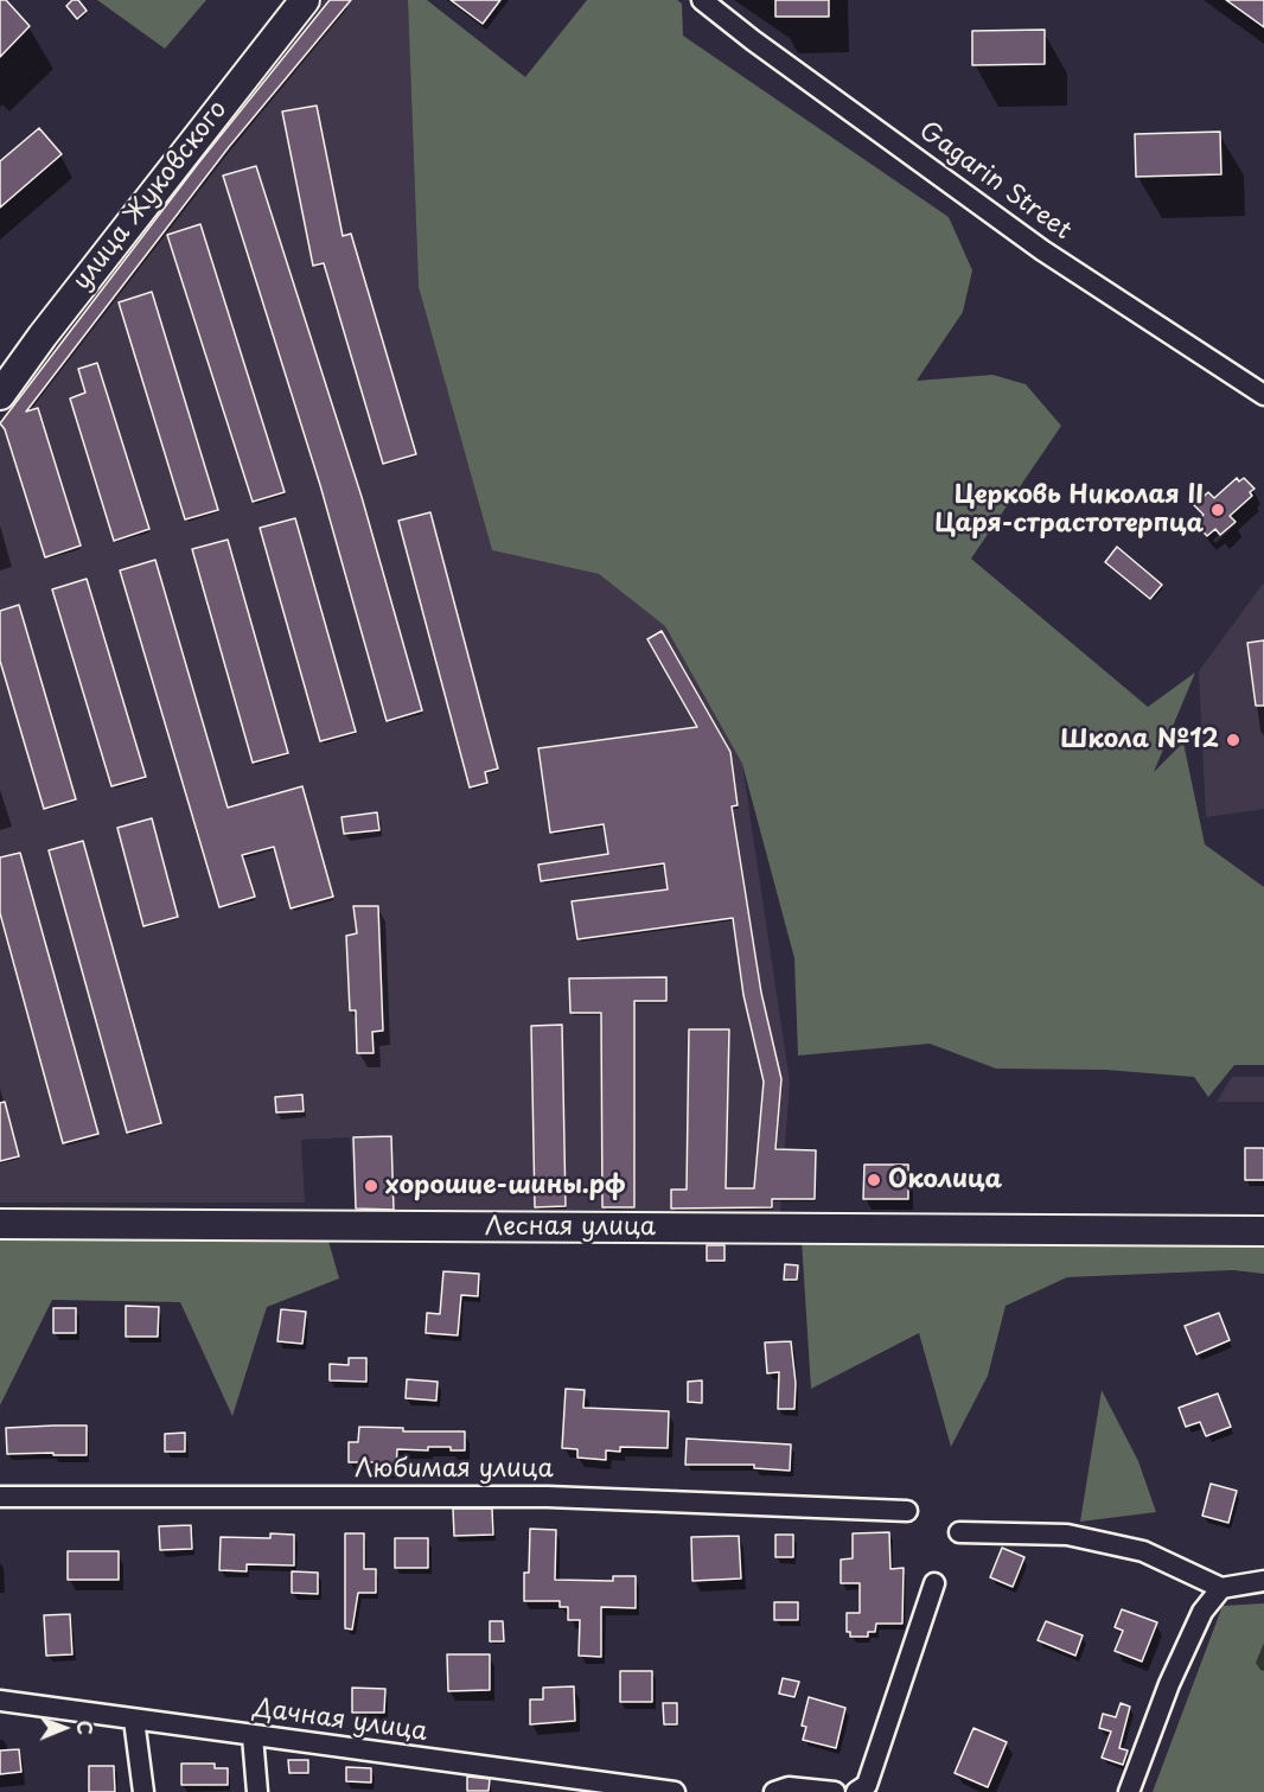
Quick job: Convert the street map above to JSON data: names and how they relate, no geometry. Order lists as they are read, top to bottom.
{
  "streets": {
    "main road": ["улица Жуковского", "Лесная улица"],
    "street": ["Gagarin Street", "Любимая улица", "Дачная улица"]
  },
  "places": [
    "Церковь Николая II Царя-страстотерпца",
    "Школа №12",
    "Околица",
    "хорошие-шины.рф"
  ],
  "north": "right"
}
